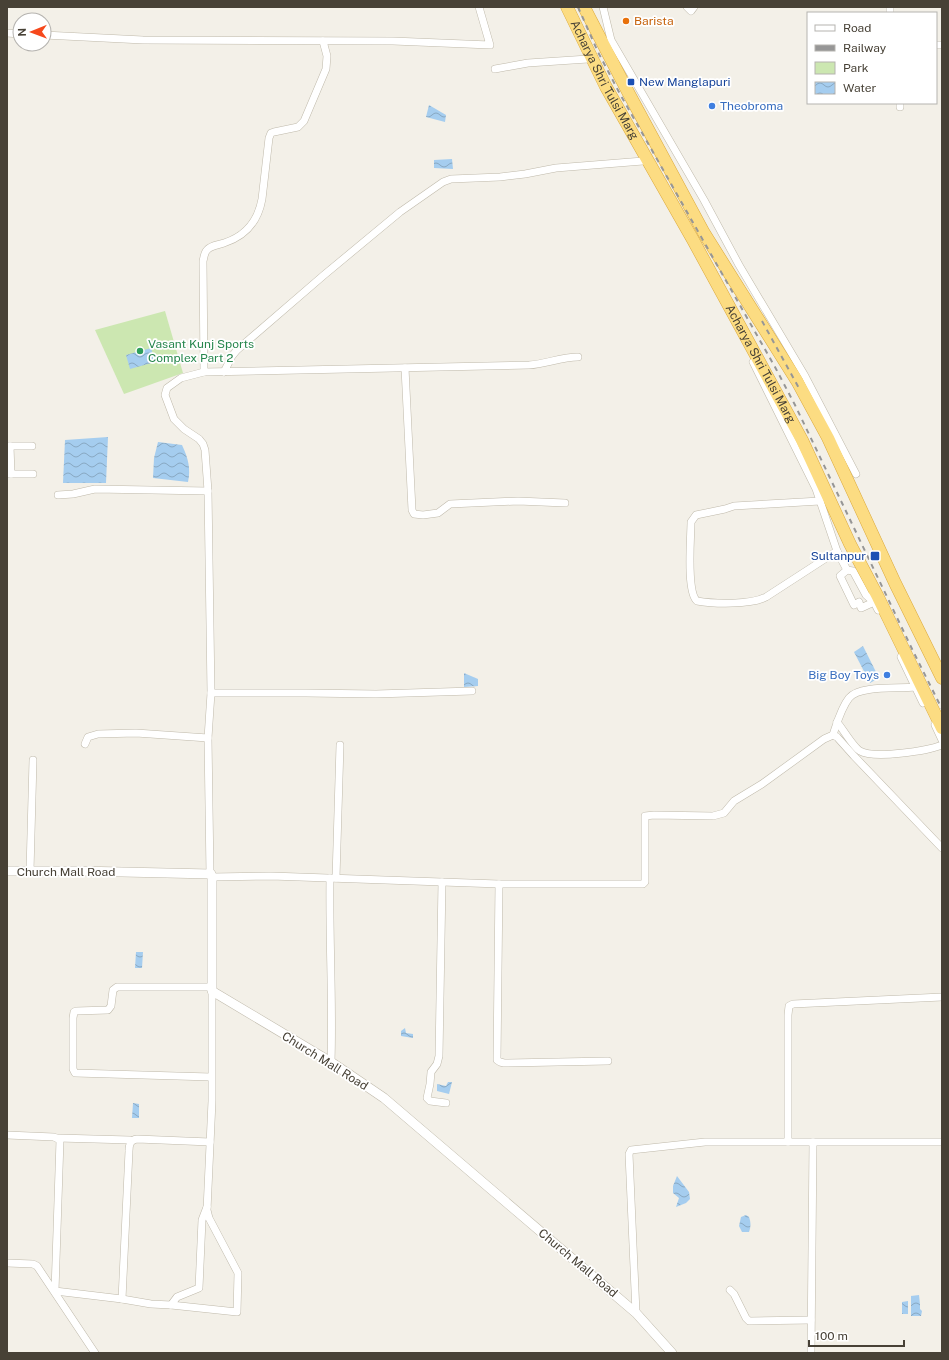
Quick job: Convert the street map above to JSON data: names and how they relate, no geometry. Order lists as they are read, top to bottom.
{
  "streets": {
    "highway": ["Acharya Shri Tulsi Marg"],
    "street": ["Church Mall Road"]
  },
  "places": {
    "other": [
      "Barista",
      "Theobroma",
      "Vasant Kunj Sports Complex Part 2",
      "Big Boy Toys"
    ],
    "transit": ["New Manglapuri", "Sultanpur"]
  },
  "legend": [
    "Road",
    "Railway",
    "Park",
    "Water"
  ],
  "scale_bar": "100 m",
  "north": "left"
}
